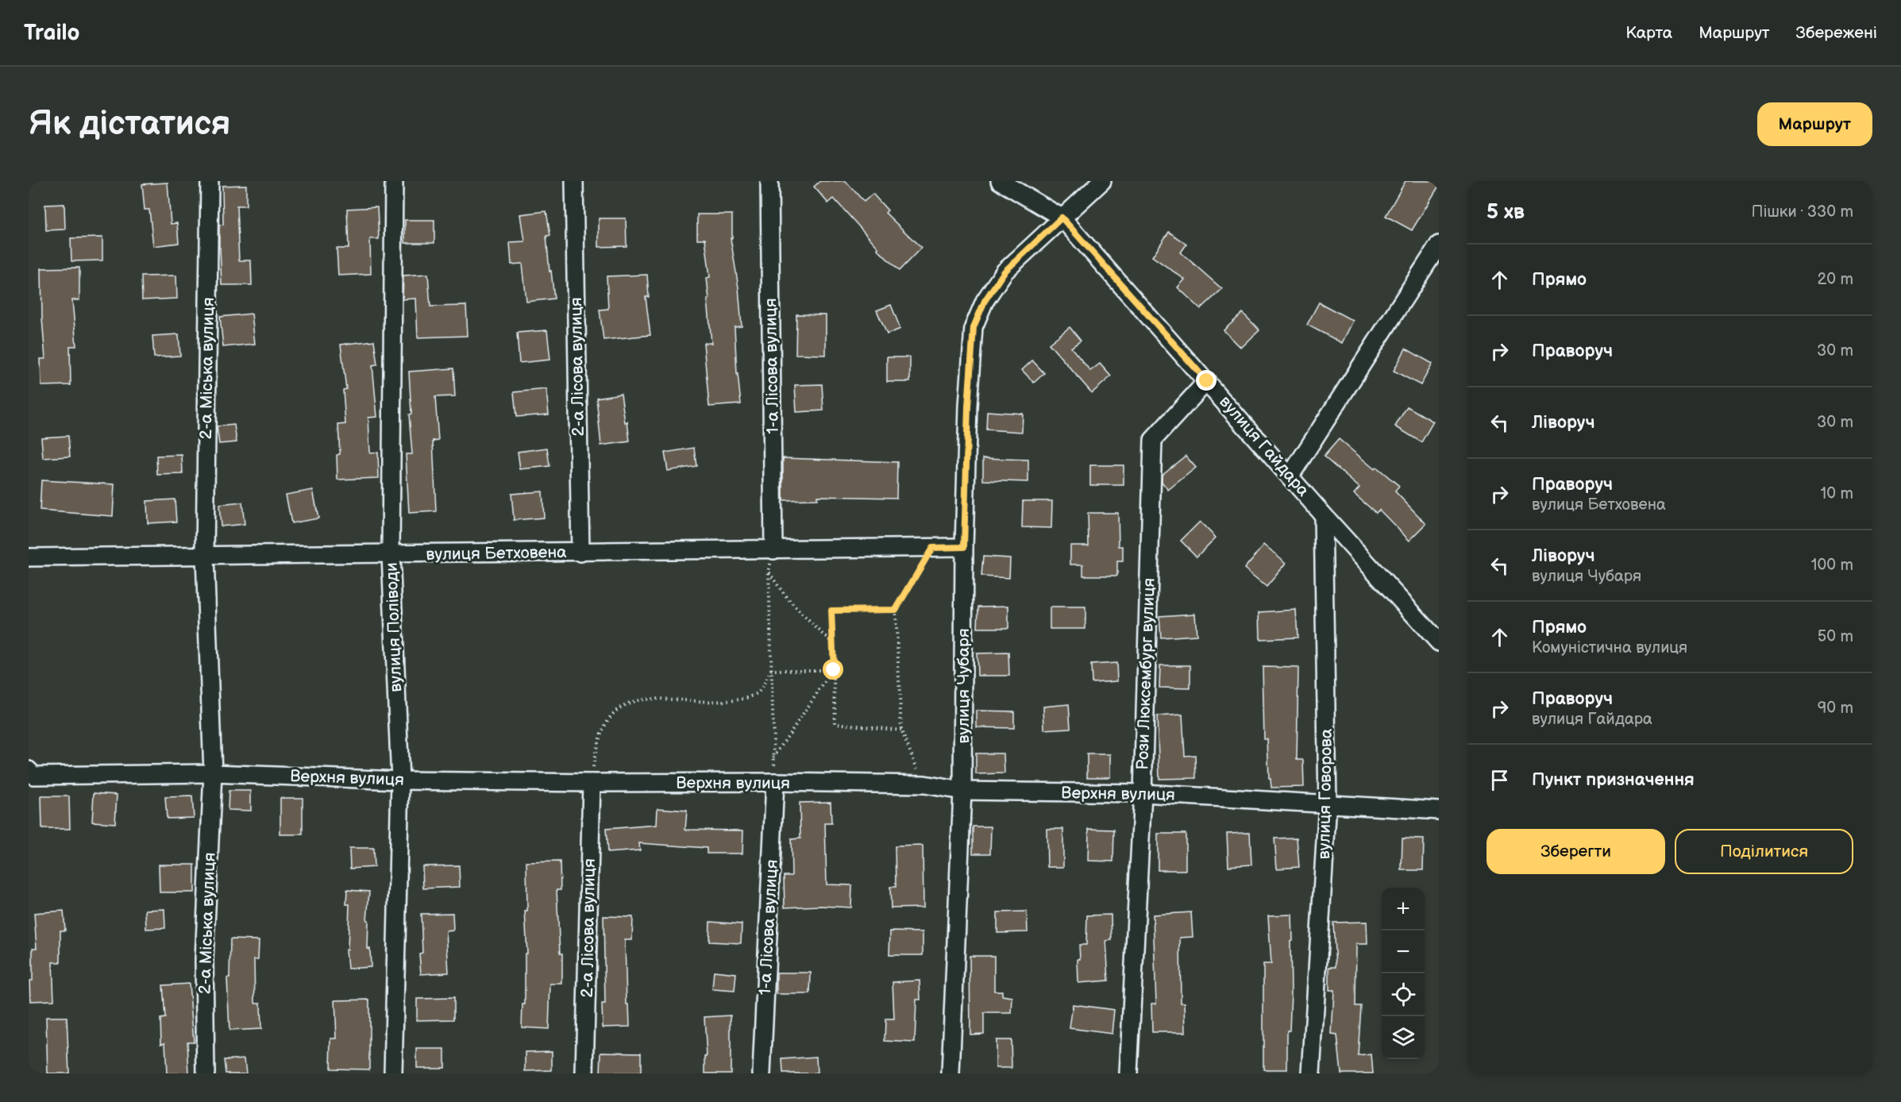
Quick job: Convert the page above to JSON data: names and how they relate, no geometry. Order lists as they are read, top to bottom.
{
  "streets": {
    "street": [
      "1-а Лісова вулиця",
      "2-а Лісова вулиця",
      "2-а Міська вулиця",
      "вулиця Гайдара",
      "вулиця Бетховена",
      "вулиця Поліводи",
      "Рози Люксембург вулиця",
      "вулиця Чубаря",
      "Верхня вулиця",
      "вулиця Говорова"
    ]
  },
  "crossings": [
    ["1-а Лісова вулиця", "вулиця Бетховена"],
    ["1-а Лісова вулиця", "Верхня вулиця"],
    ["2-а Лісова вулиця", "вулиця Бетховена"],
    ["2-а Лісова вулиця", "Верхня вулиця"],
    ["2-а Міська вулиця", "вулиця Бетховена"],
    ["2-а Міська вулиця", "Верхня вулиця"],
    ["вулиця Гайдара", "Рози Люксембург вулиця"],
    ["вулиця Гайдара", "вулиця Чубаря"],
    ["вулиця Гайдара", "вулиця Говорова"],
    ["вулиця Бетховена", "вулиця Поліводи"],
    ["вулиця Бетховена", "вулиця Чубаря"],
    ["вулиця Поліводи", "Верхня вулиця"],
    ["Рози Люксембург вулиця", "Верхня вулиця"],
    ["вулиця Чубаря", "Верхня вулиця"],
    ["Верхня вулиця", "вулиця Говорова"]
  ],
  "page": {
    "header": "Trailo",
    "nav": ["Карта", "Маршрут", "Збережені"],
    "buttons": [
      "Маршрут",
      ["Зберегти", "Поділитися"]
    ],
    "title": "Як дістатися",
    "heading": ["5 хв", "Пішки · 330 m"],
    "list": [
      ["Прямо", "20 m"],
      ["Праворуч", "30 m"],
      ["Ліворуч", "30 m"],
      ["Праворуч", "вулиця Бетховена", "10 m"],
      ["Ліворуч", "вулиця Чубаря", "100 m"],
      ["Прямо", "Комуністична вулиця", "50 m"],
      ["Праворуч", "вулиця Гайдара", "90 m"],
      "Пункт призначення"
    ],
    "map_buttons": ["+", "−"]
  }
}
